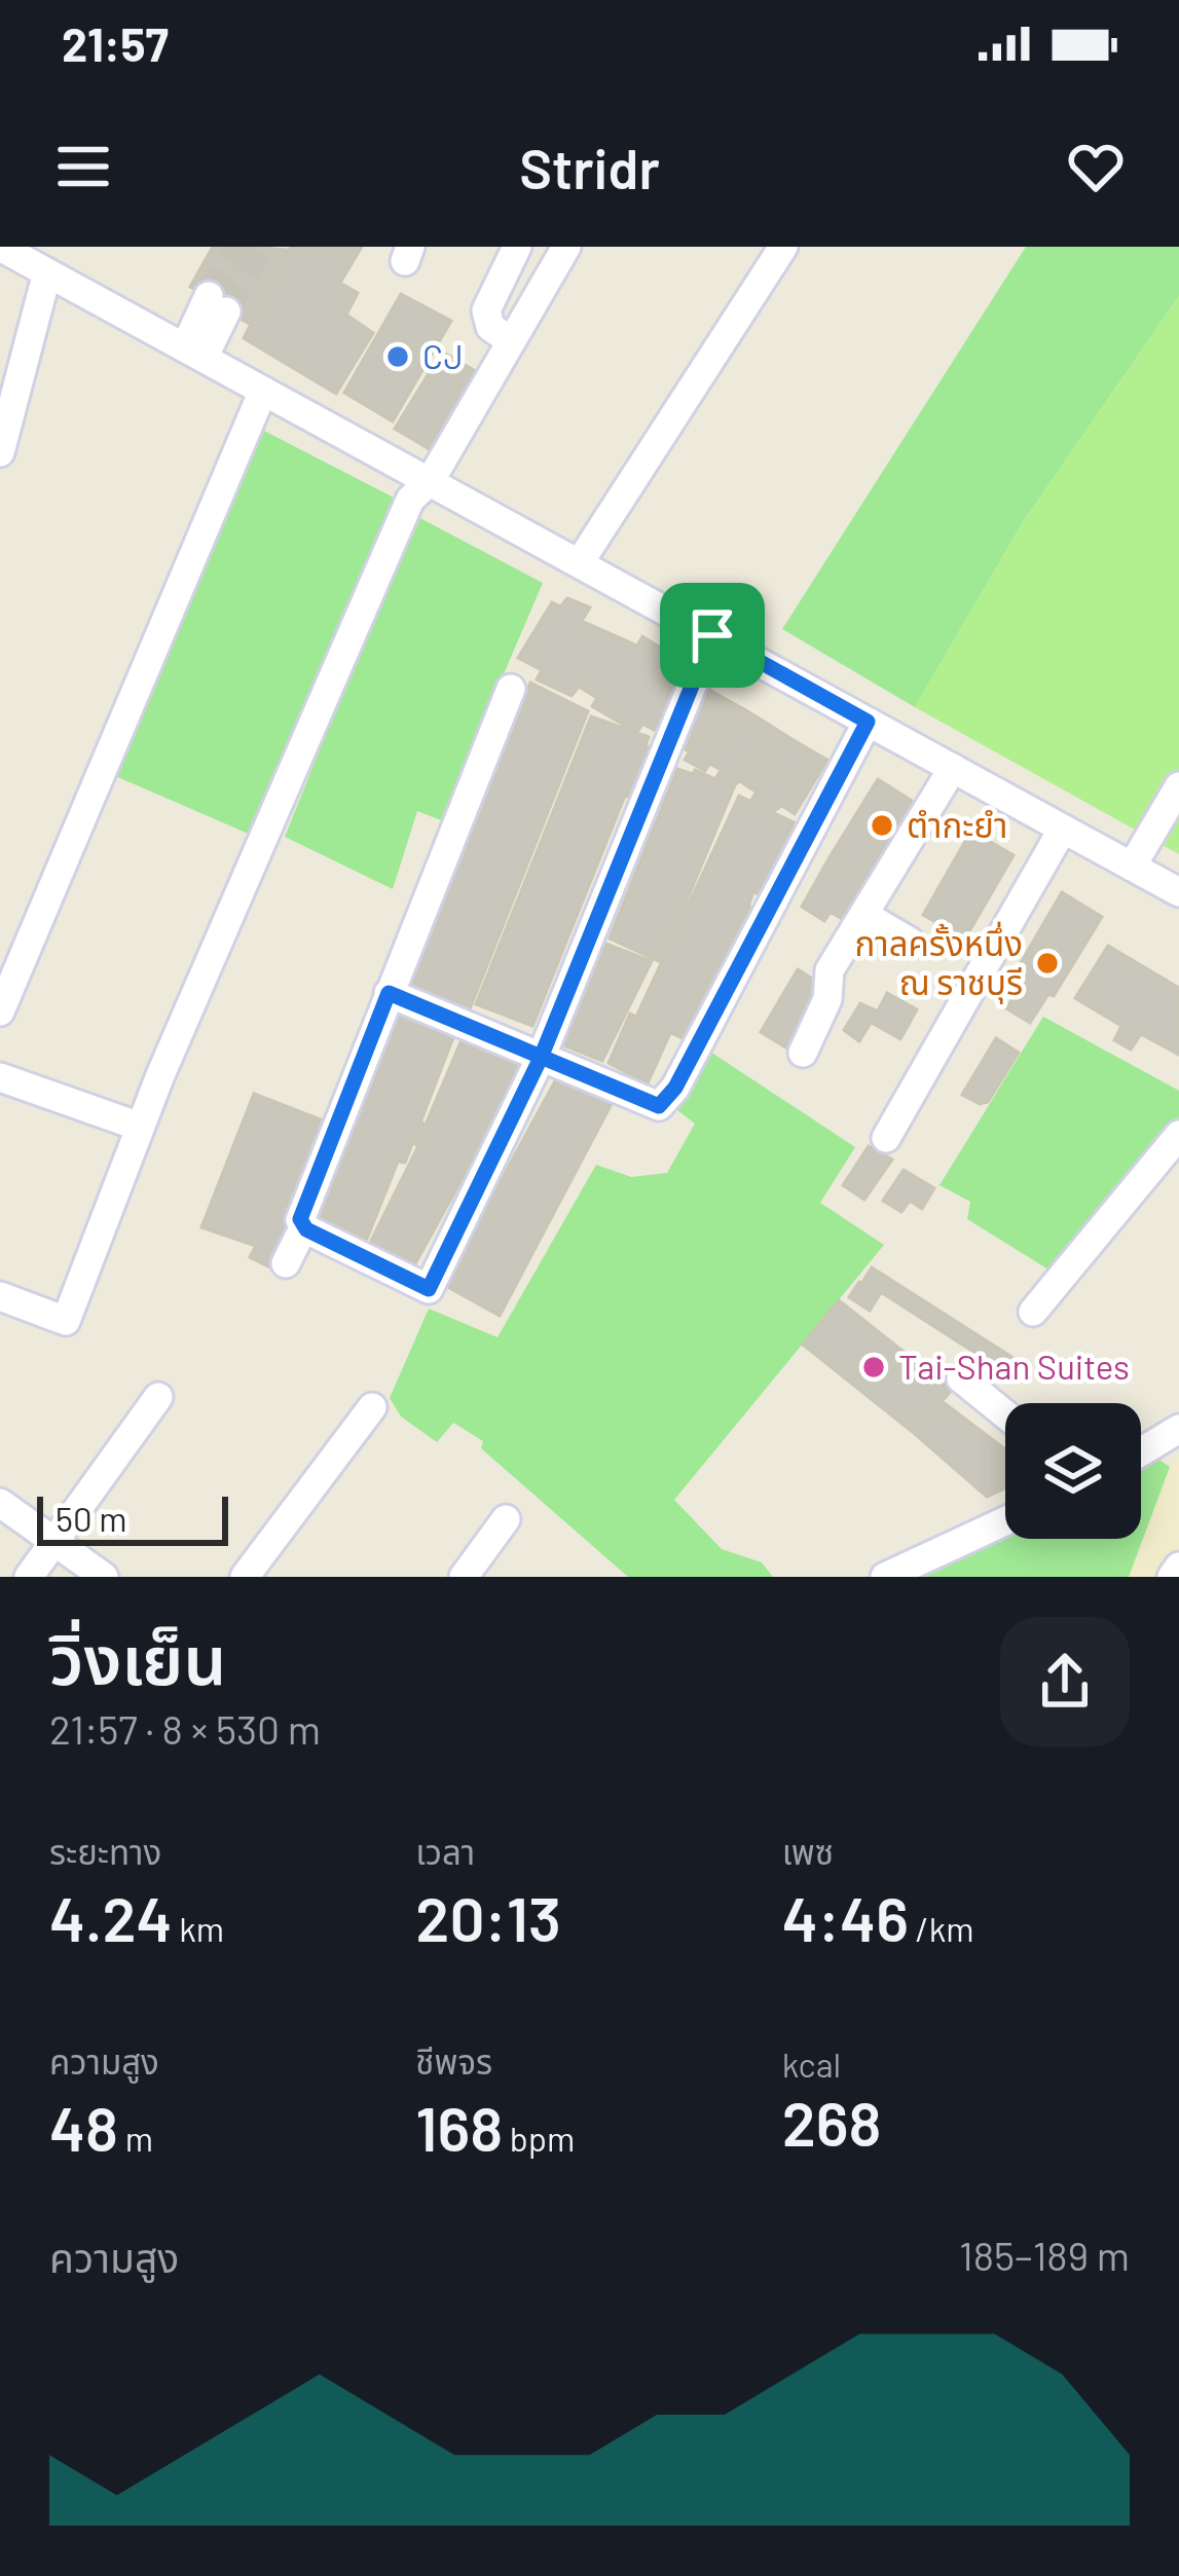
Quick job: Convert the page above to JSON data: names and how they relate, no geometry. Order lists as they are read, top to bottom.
{
  "places": [
    "CJ",
    "ตำกะยำ",
    "กาลครั้งหนึ่ง ณ ราชบุรี",
    "Tai-Shan Suites"
  ],
  "scale_bar": "50 m",
  "page": {
    "status": "21:57",
    "header": "Stridr",
    "scale": "50 m",
    "heading": ["วิ่งเย็น", "21:57 · 8 × 530 m"],
    "stats": [
      ["ระยะทาง", "4.24 km"],
      ["เวลา", "20:13"],
      ["เพซ", "4:46 /km"],
      ["ความสูง", "48 m"],
      ["ชีพจร", "168 bpm"],
      ["kcal", "268"]
    ],
    "chart": ["ความสูง", "185–189 m"]
  }
}
